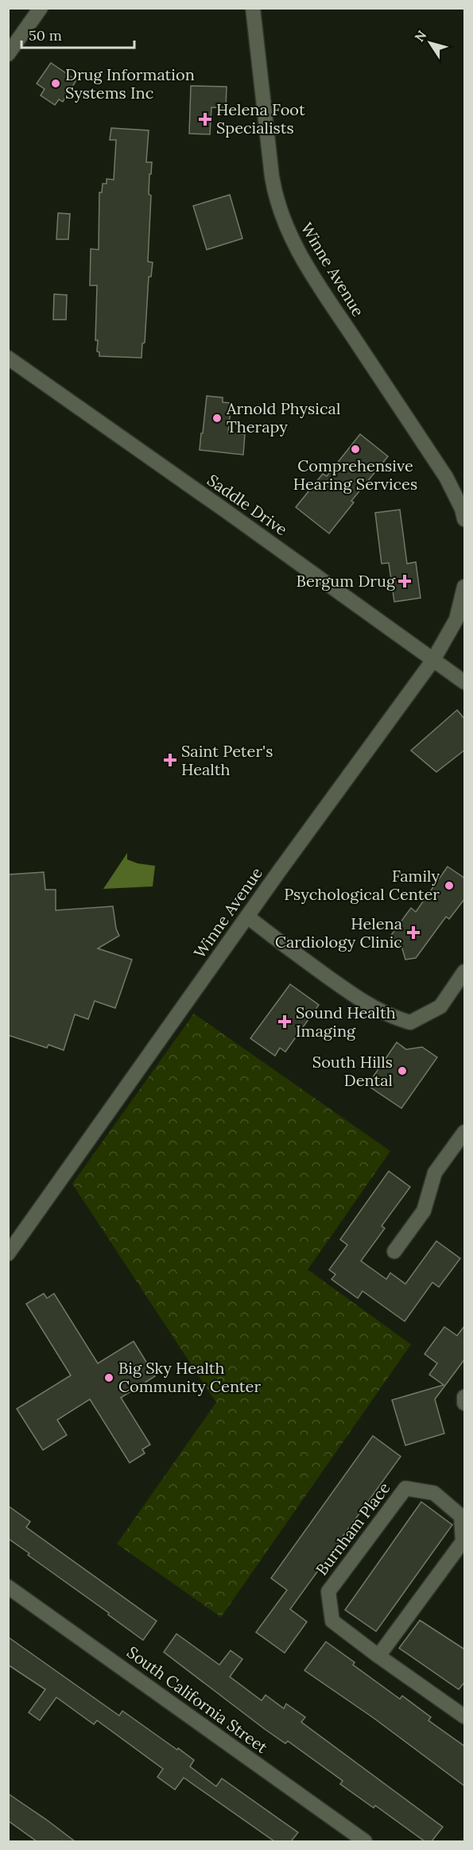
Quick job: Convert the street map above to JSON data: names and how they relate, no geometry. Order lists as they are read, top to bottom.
{
  "streets": {
    "street": [
      "Winne Avenue",
      "Saddle Drive",
      "Burnham Place",
      "South California Street"
    ]
  },
  "crossings": [
    ["Winne Avenue", "Saddle Drive"]
  ],
  "places": {
    "other": [
      "Drug Information Systems Inc",
      "Arnold Physical Therapy",
      "Comprehensive Hearing Services",
      "Family Psychological Center",
      "South Hills Dental",
      "Big Sky Health Community Center"
    ],
    "health": [
      "Helena Foot Specialists",
      "Bergum Drug",
      "Saint Peter's Health",
      "Helena Cardiology Clinic",
      "Sound Health Imaging"
    ]
  },
  "scale_bar": "50 m",
  "north": "top left"
}
